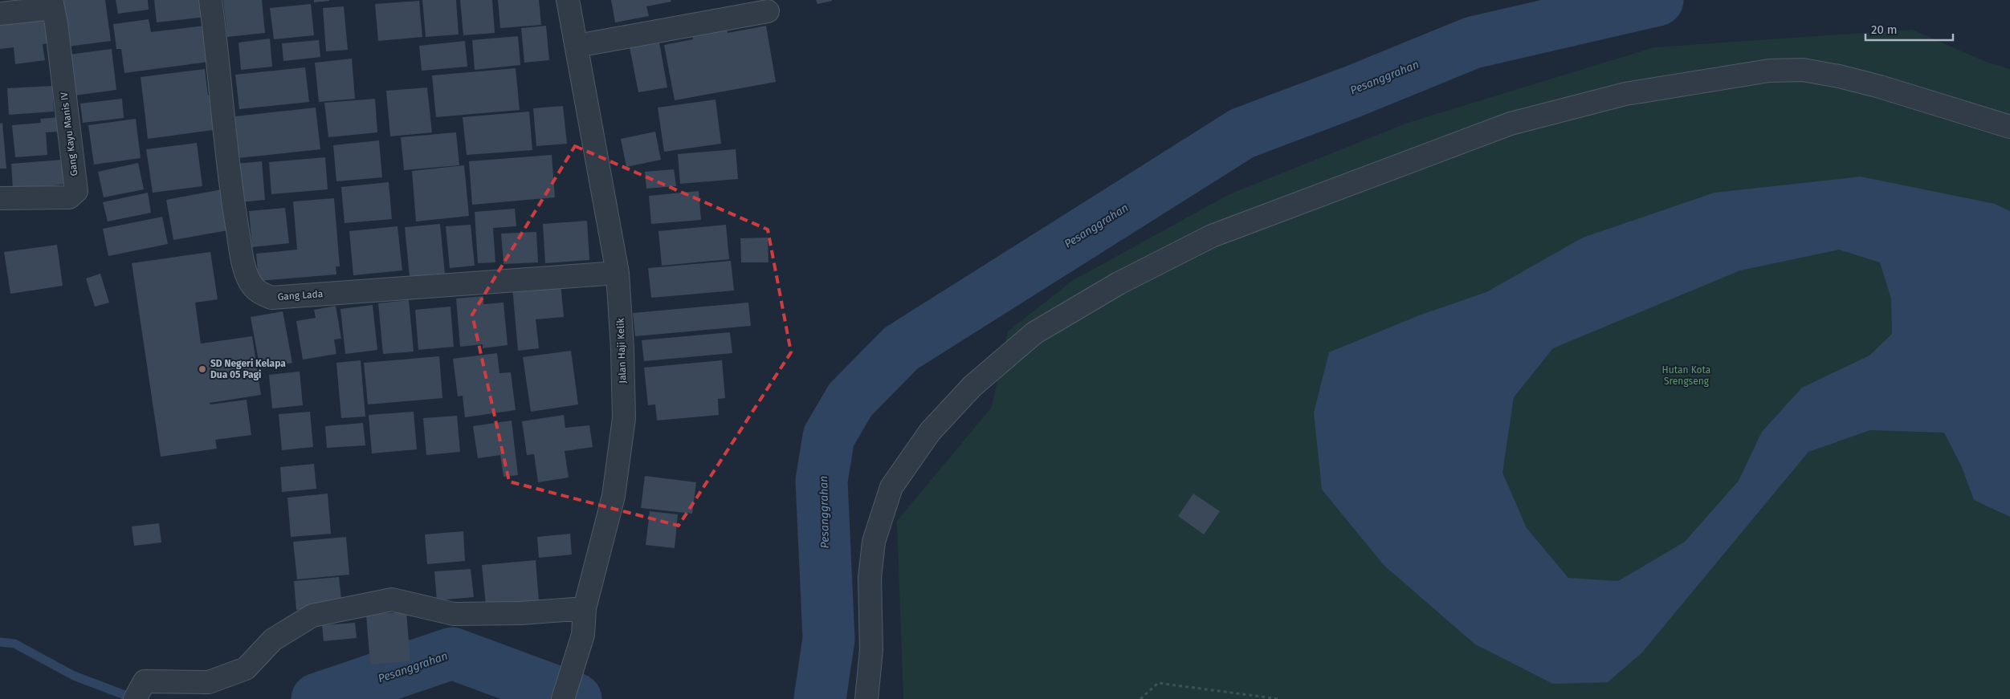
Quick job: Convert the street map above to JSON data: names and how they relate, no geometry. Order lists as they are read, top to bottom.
{
  "streets": {
    "street": ["Gang Kayu Manis IV", "Gang Lada", "Jalan Haji Kelik"]
  },
  "crossings": [
    ["Gang Lada", "Jalan Haji Kelik"]
  ],
  "water": ["Pesanggrahan"],
  "parks": ["Hutan Kota Srengseng"],
  "places": ["SD Negeri Kelapa Dua 05 Pagi"],
  "scale_bar": "20 m"
}
